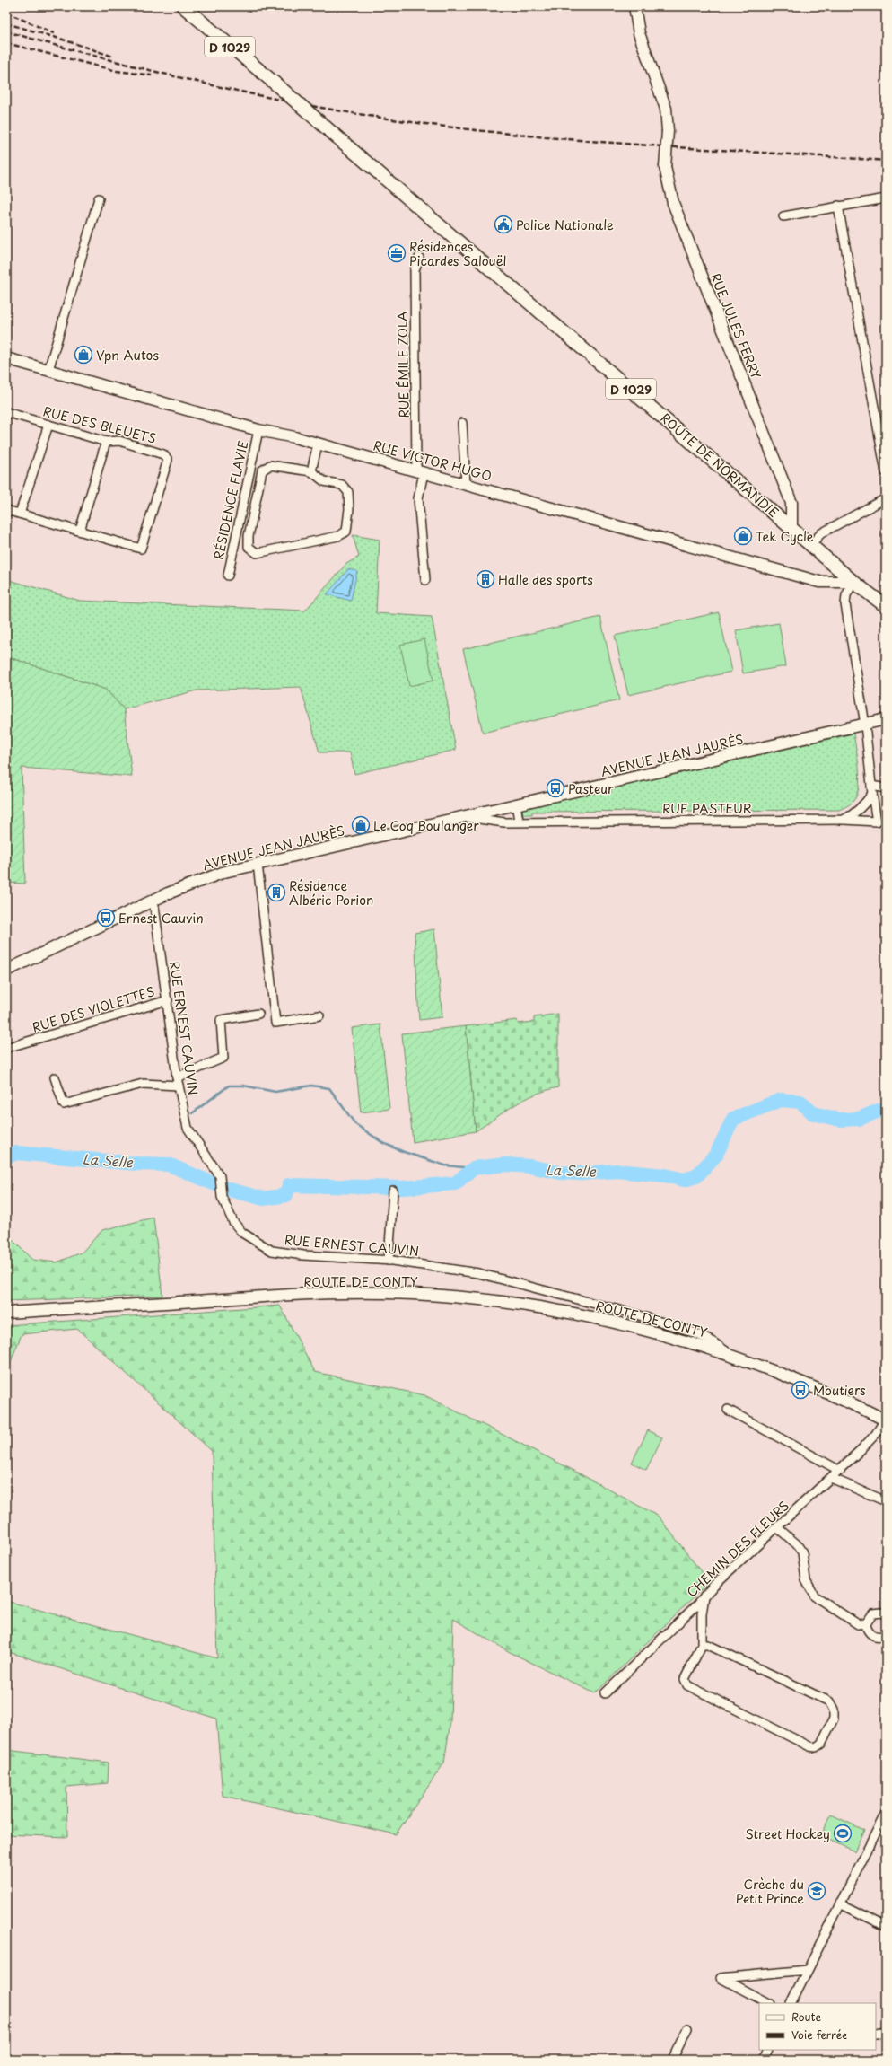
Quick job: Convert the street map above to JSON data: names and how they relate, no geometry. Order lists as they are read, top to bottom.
{
  "streets": {
    "main road": ["D 1029", "ROUTE DE NORMANDIE"],
    "street": [
      "RUE JULES FERRY",
      "RUE ÉMILE ZOLA",
      "RUE DES BLEUETS",
      "RUE VICTOR HUGO",
      "RÉSIDENCE FLAVIE",
      "AVENUE JEAN JAURÈS",
      "RUE PASTEUR",
      "RUE DES VIOLETTES",
      "RUE ERNEST CAUVIN",
      "ROUTE DE CONTY",
      "CHEMIN DES FLEURS"
    ]
  },
  "crossings": [
    ["RUE JULES FERRY", "ROUTE DE NORMANDIE"],
    ["RUE ÉMILE ZOLA", "RUE VICTOR HUGO"],
    ["RUE VICTOR HUGO", "ROUTE DE NORMANDIE"],
    ["RUE VICTOR HUGO", "RÉSIDENCE FLAVIE"],
    ["AVENUE JEAN JAURÈS", "RUE PASTEUR"],
    ["AVENUE JEAN JAURÈS", "RUE ERNEST CAUVIN"],
    ["RUE DES VIOLETTES", "RUE ERNEST CAUVIN"],
    ["RUE ERNEST CAUVIN", "ROUTE DE CONTY"],
    ["ROUTE DE CONTY", "CHEMIN DES FLEURS"]
  ],
  "water": ["La Selle"],
  "places": {
    "public building": ["Police Nationale"],
    "office": ["Résidences Picardes Salouël"],
    "shop": ["Vpn Autos", "Tek Cycle", "Le Coq Boulanger"],
    "building": ["Halle des sports", "Résidence Albéric Porion"],
    "bus stop": ["Pasteur", "Ernest Cauvin", "Moutiers"],
    "sports": ["Street Hockey"],
    "school or university": ["Crèche du Petit Prince"]
  },
  "legend": ["Route", "Voie ferrée"]
}
